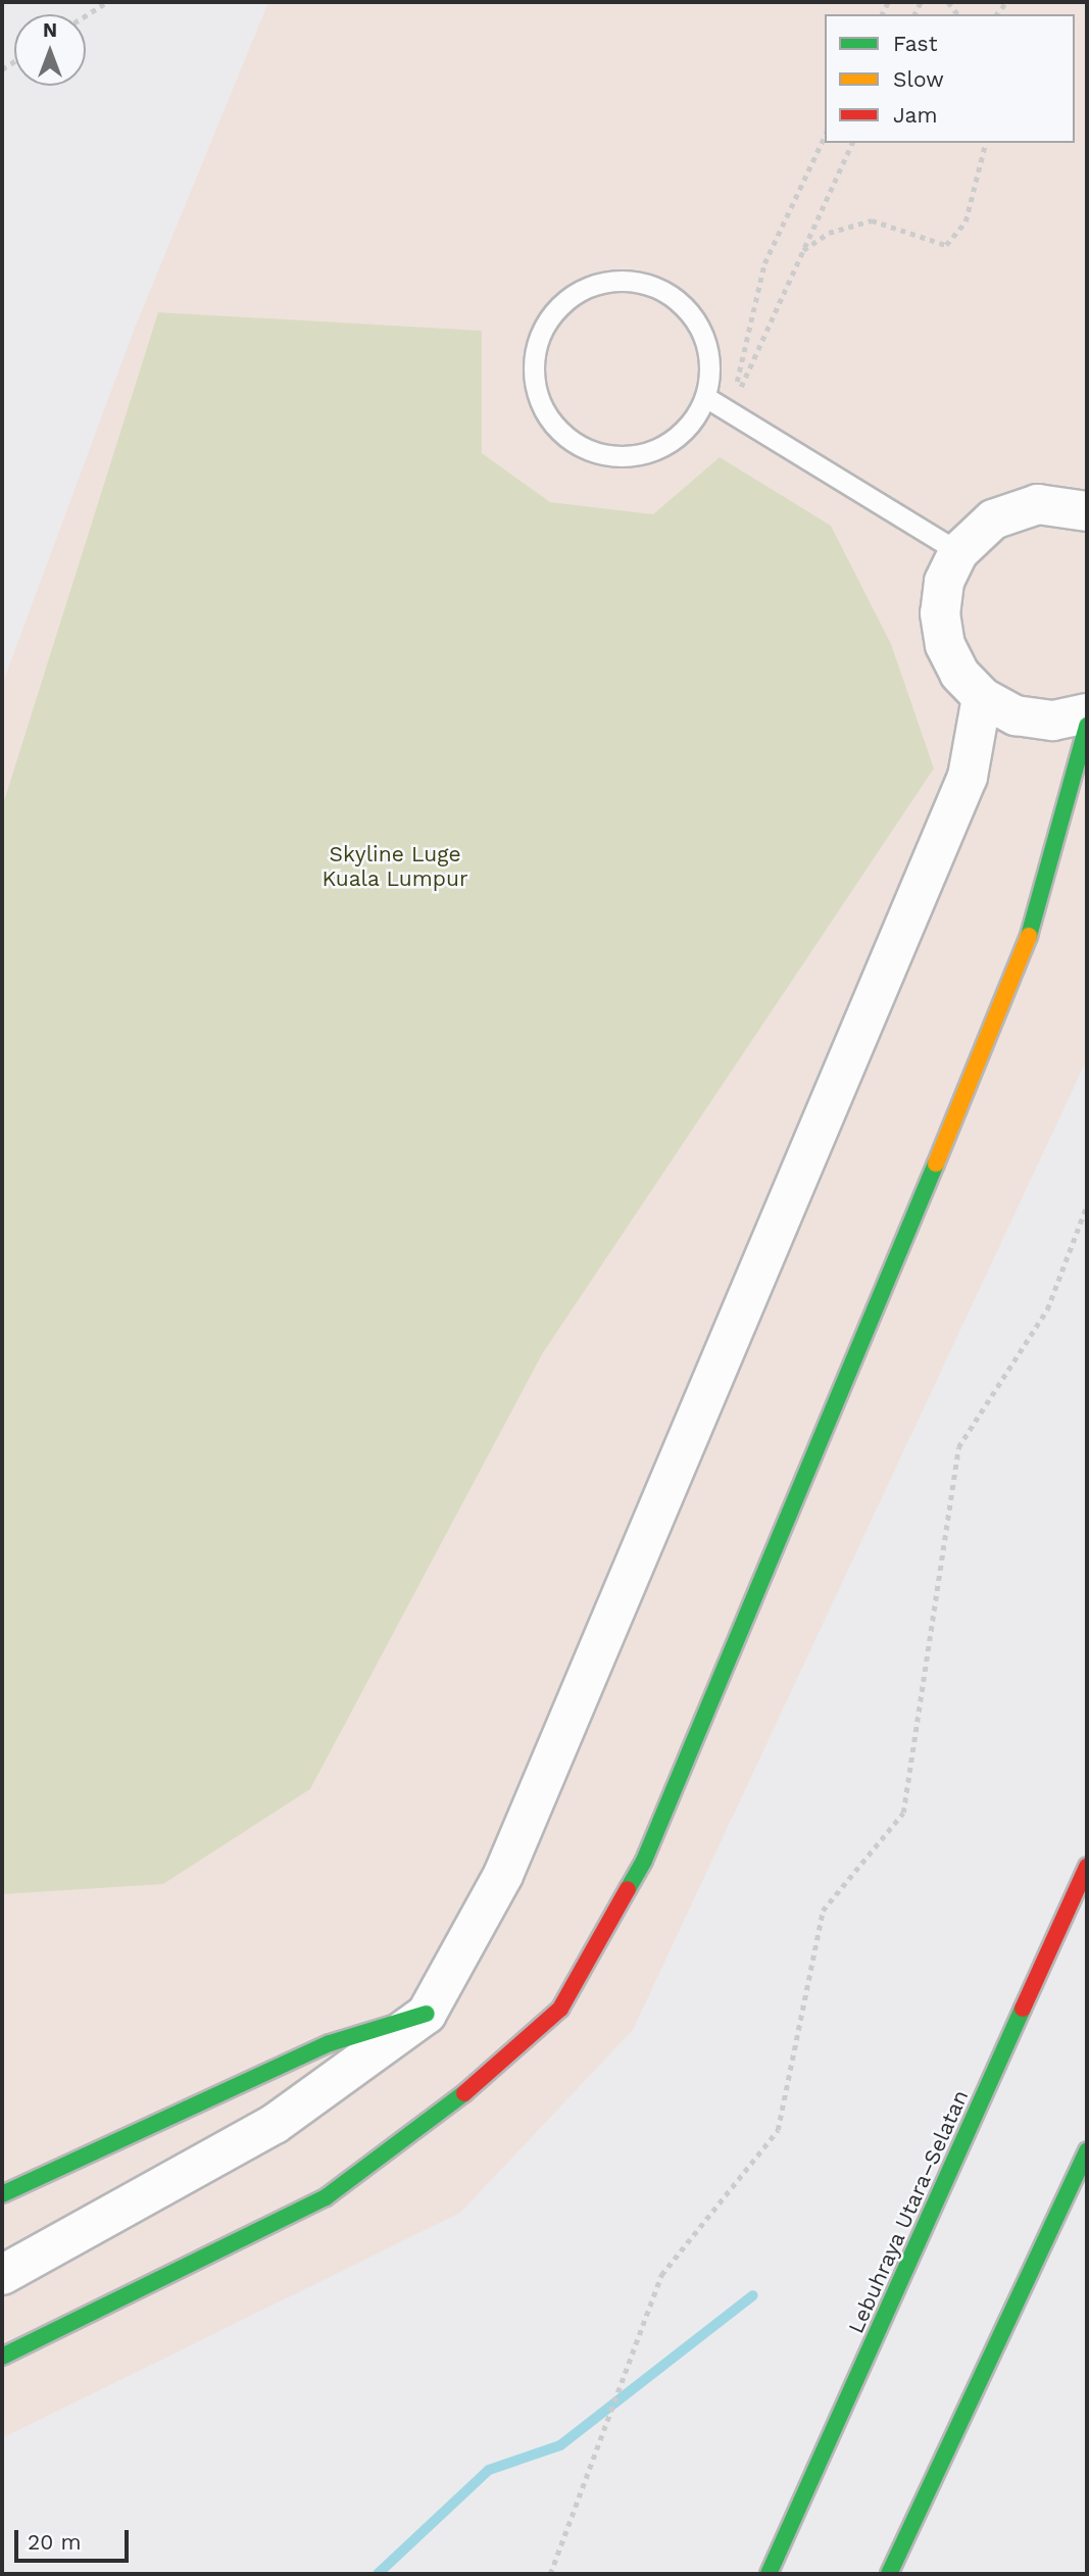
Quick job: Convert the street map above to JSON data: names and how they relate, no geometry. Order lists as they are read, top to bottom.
{
  "streets": {
    "main road": ["Lebuhraya Utara–Selatan"]
  },
  "parks": ["Skyline Luge Kuala Lumpur"],
  "legend": ["Fast", "Slow", "Jam"],
  "scale_bar": "20 m",
  "north": "top"
}
